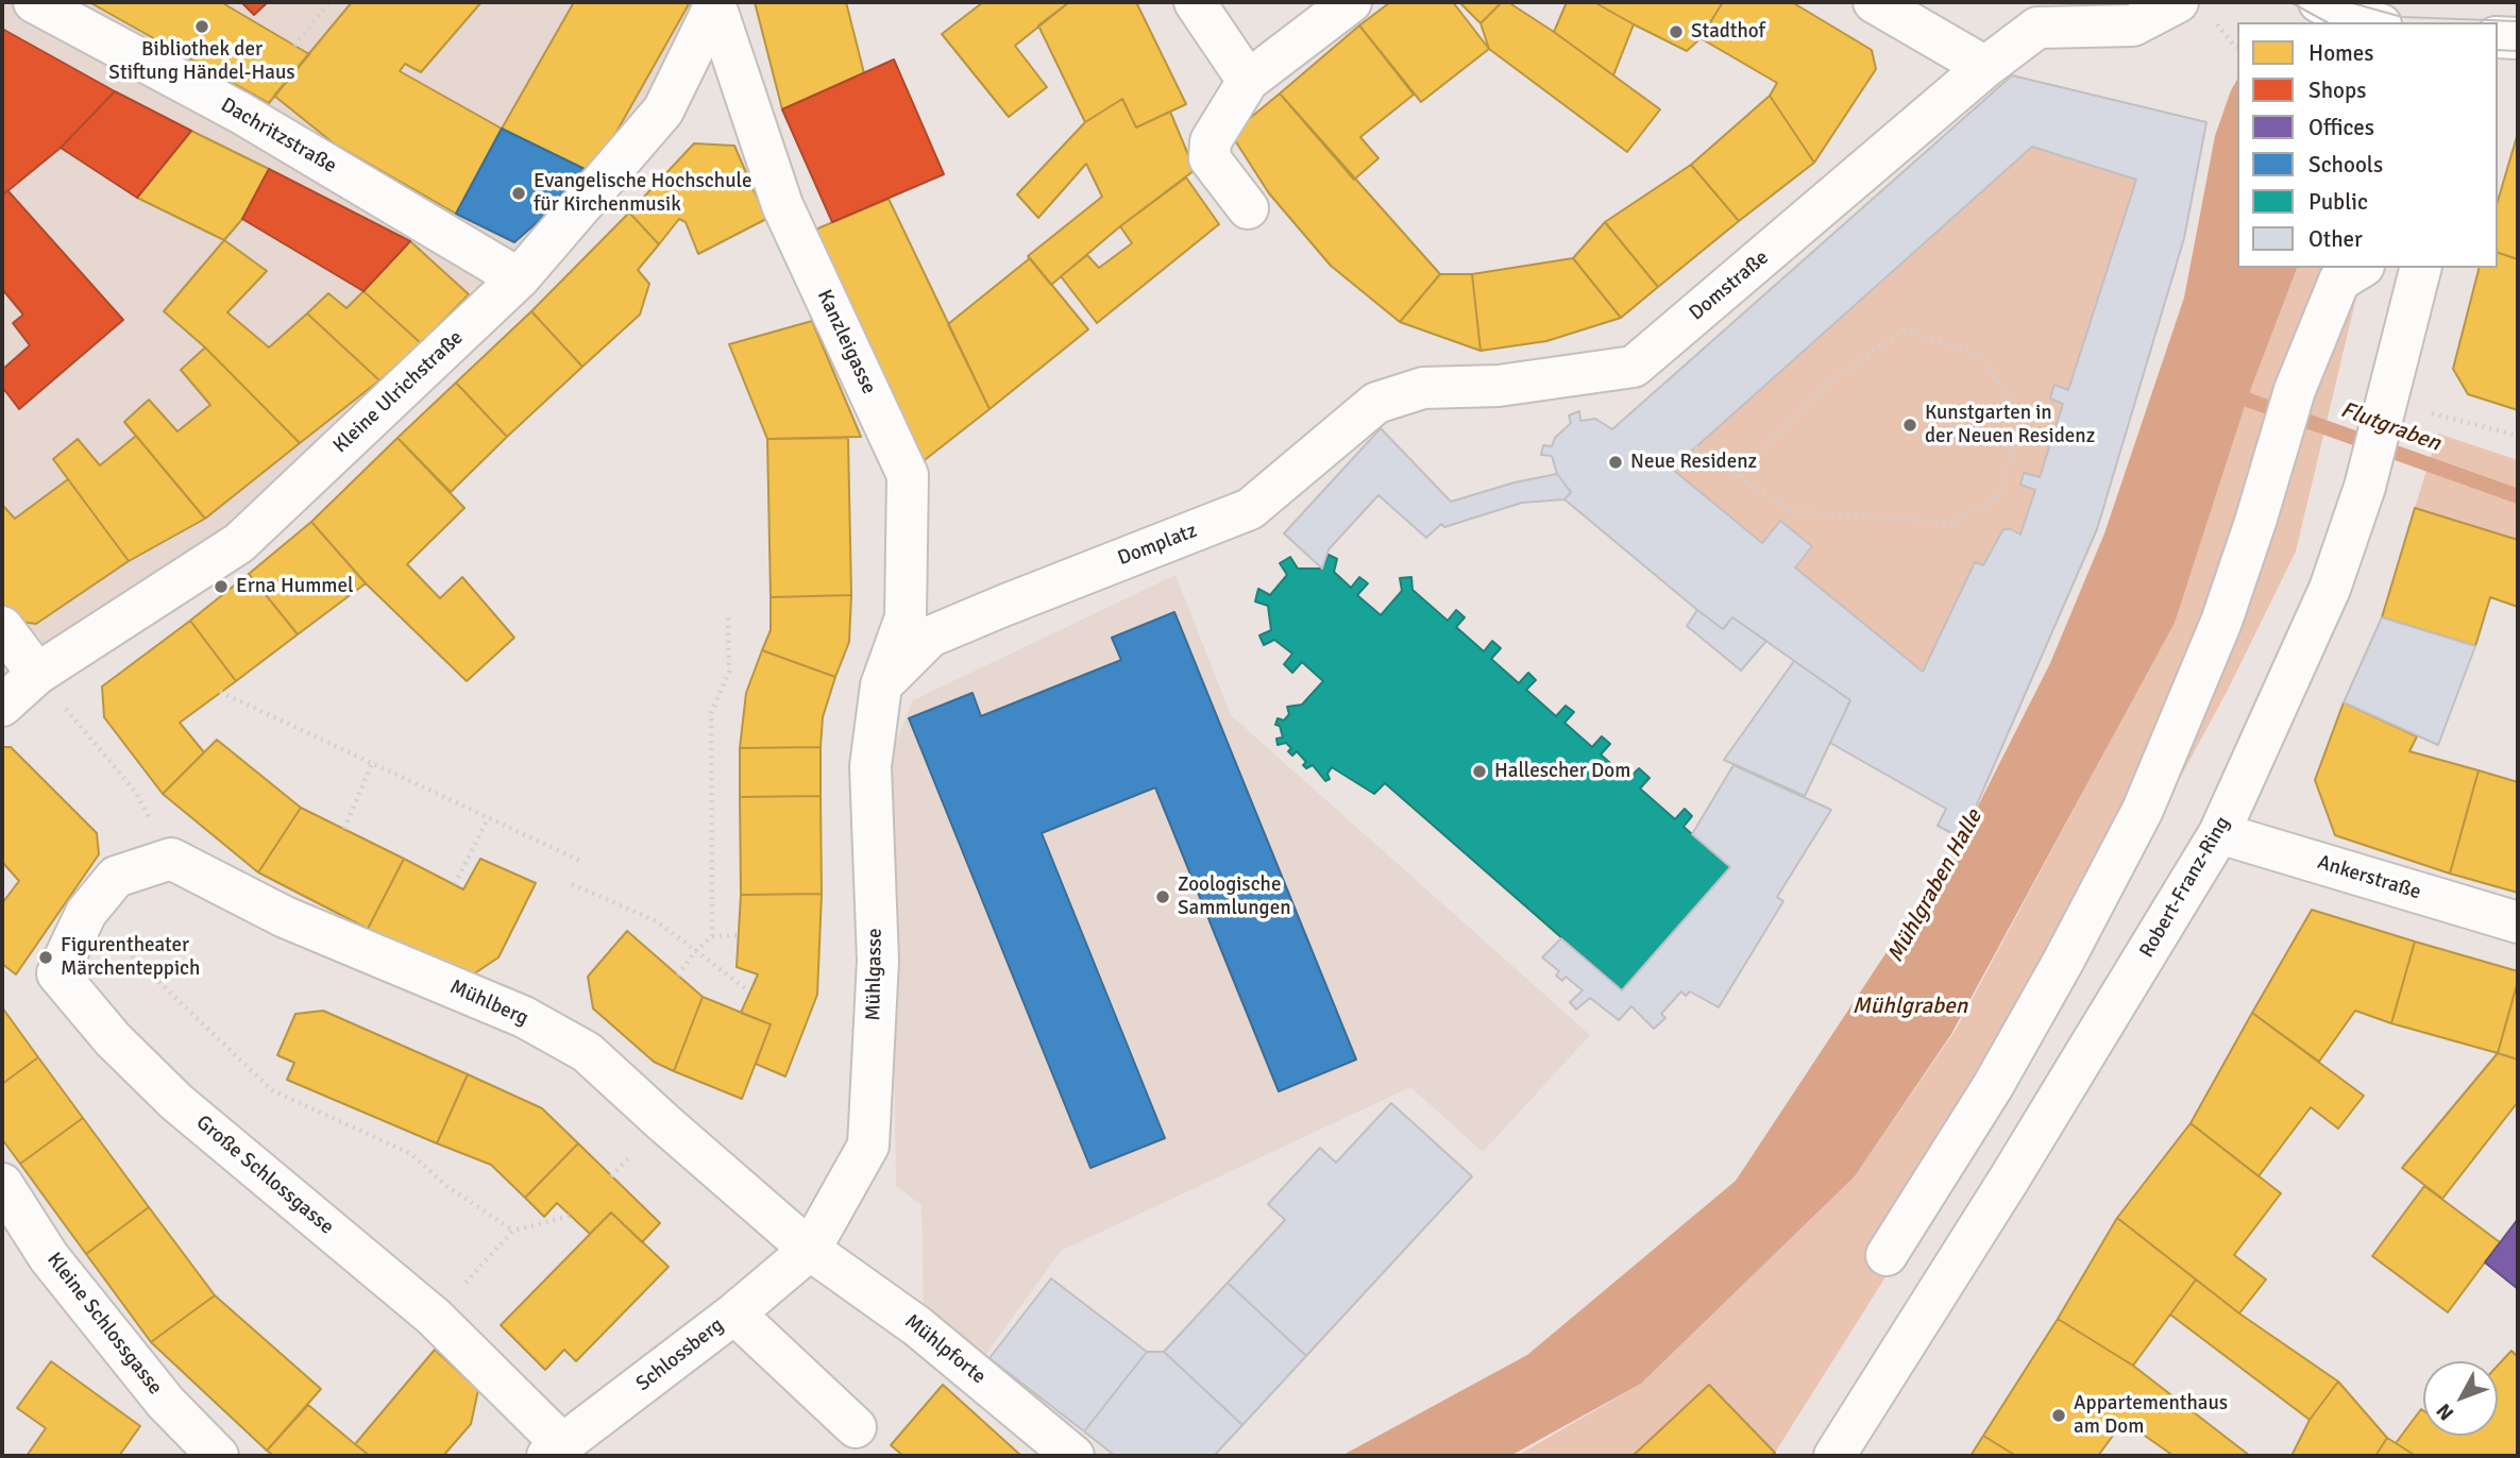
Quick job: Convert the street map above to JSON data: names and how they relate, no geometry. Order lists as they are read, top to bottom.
{
  "streets": {
    "street": [
      "Dachritzstraße",
      "Domstraße",
      "Kanzleigasse",
      "Kleine Ulrichstraße",
      "Domplatz",
      "Ankerstraße",
      "Robert-Franz-Ring",
      "Mühlgasse",
      "Mühlberg",
      "Große Schlossgasse",
      "Kleine Schlossgasse",
      "Mühlpforte",
      "Schlossberg"
    ]
  },
  "crossings": [
    ["Dachritzstraße", "Kleine Ulrichstraße"],
    ["Domstraße", "Domplatz"],
    ["Kanzleigasse", "Kleine Ulrichstraße"],
    ["Kanzleigasse", "Domplatz"],
    ["Kanzleigasse", "Mühlgasse"],
    ["Domplatz", "Mühlgasse"],
    ["Ankerstraße", "Robert-Franz-Ring"],
    ["Mühlgasse", "Mühlberg"],
    ["Mühlgasse", "Mühlpforte"],
    ["Mühlgasse", "Schlossberg"],
    ["Mühlberg", "Große Schlossgasse"],
    ["Mühlberg", "Mühlpforte"],
    ["Mühlberg", "Schlossberg"],
    ["Große Schlossgasse", "Schlossberg"],
    ["Mühlpforte", "Schlossberg"]
  ],
  "water": ["Flutgraben", "Mühlgraben Halle", "Mühlgraben"],
  "places": [
    "Bibliothek der Stiftung Händel-Haus",
    "Stadthof",
    "Evangelische Hochschule für Kirchenmusik",
    "Kunstgarten in der Neuen Residenz",
    "Neue Residenz",
    "Erna Hummel",
    "Hallescher Dom",
    "Zoologische Sammlungen",
    "Figurentheater Märchenteppich",
    "Appartementhaus am Dom"
  ],
  "legend": [
    "Homes",
    "Shops",
    "Offices",
    "Schools",
    "Public",
    "Other"
  ],
  "north": "bottom left"
}
